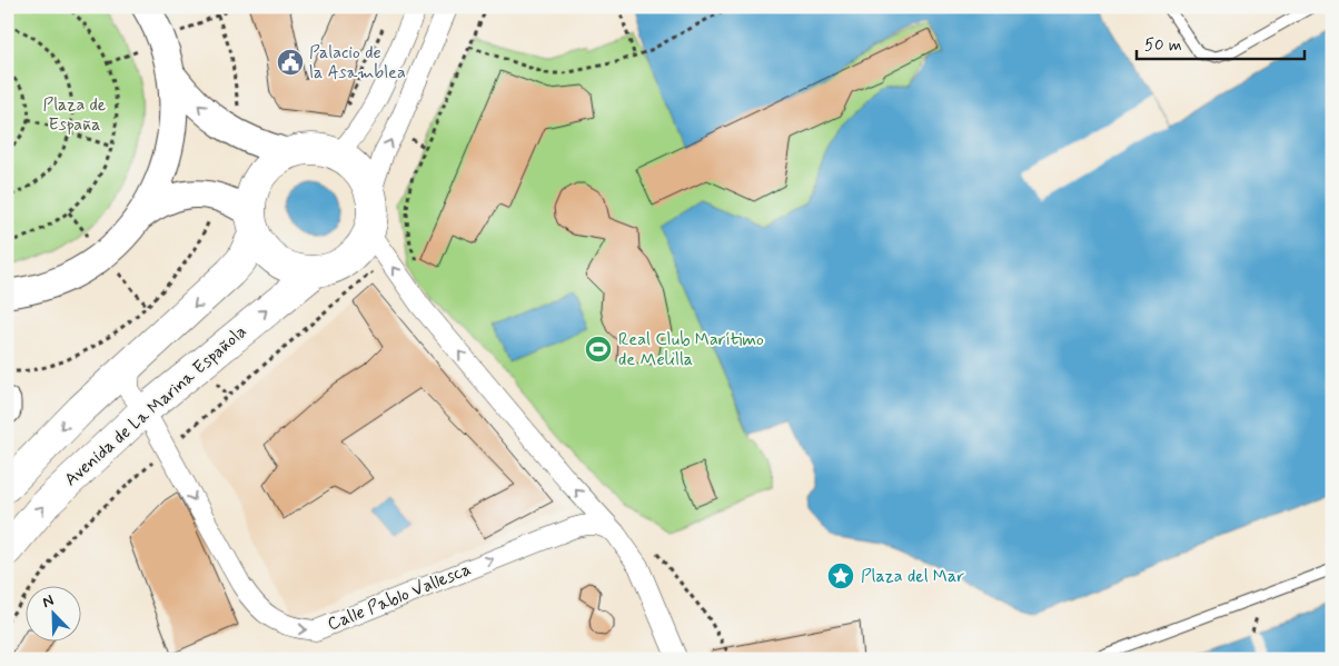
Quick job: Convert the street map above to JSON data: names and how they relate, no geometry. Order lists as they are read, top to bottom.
{
  "streets": {
    "main road": ["Avenida de La Marina Española"],
    "street": ["Calle Pablo Vallesca"]
  },
  "crossings": [
    ["Avenida de La Marina Española", "Calle Pablo Vallesca"]
  ],
  "one_way": ["Calle Pablo Vallesca"],
  "parks": ["Plaza de España"],
  "places": {
    "public building": ["Palacio de la Asamblea"],
    "sports": ["Real Club Marítimo de Melilla"],
    "place": ["Plaza del Mar"]
  },
  "scale_bar": "50 m",
  "north": "top left"
}
